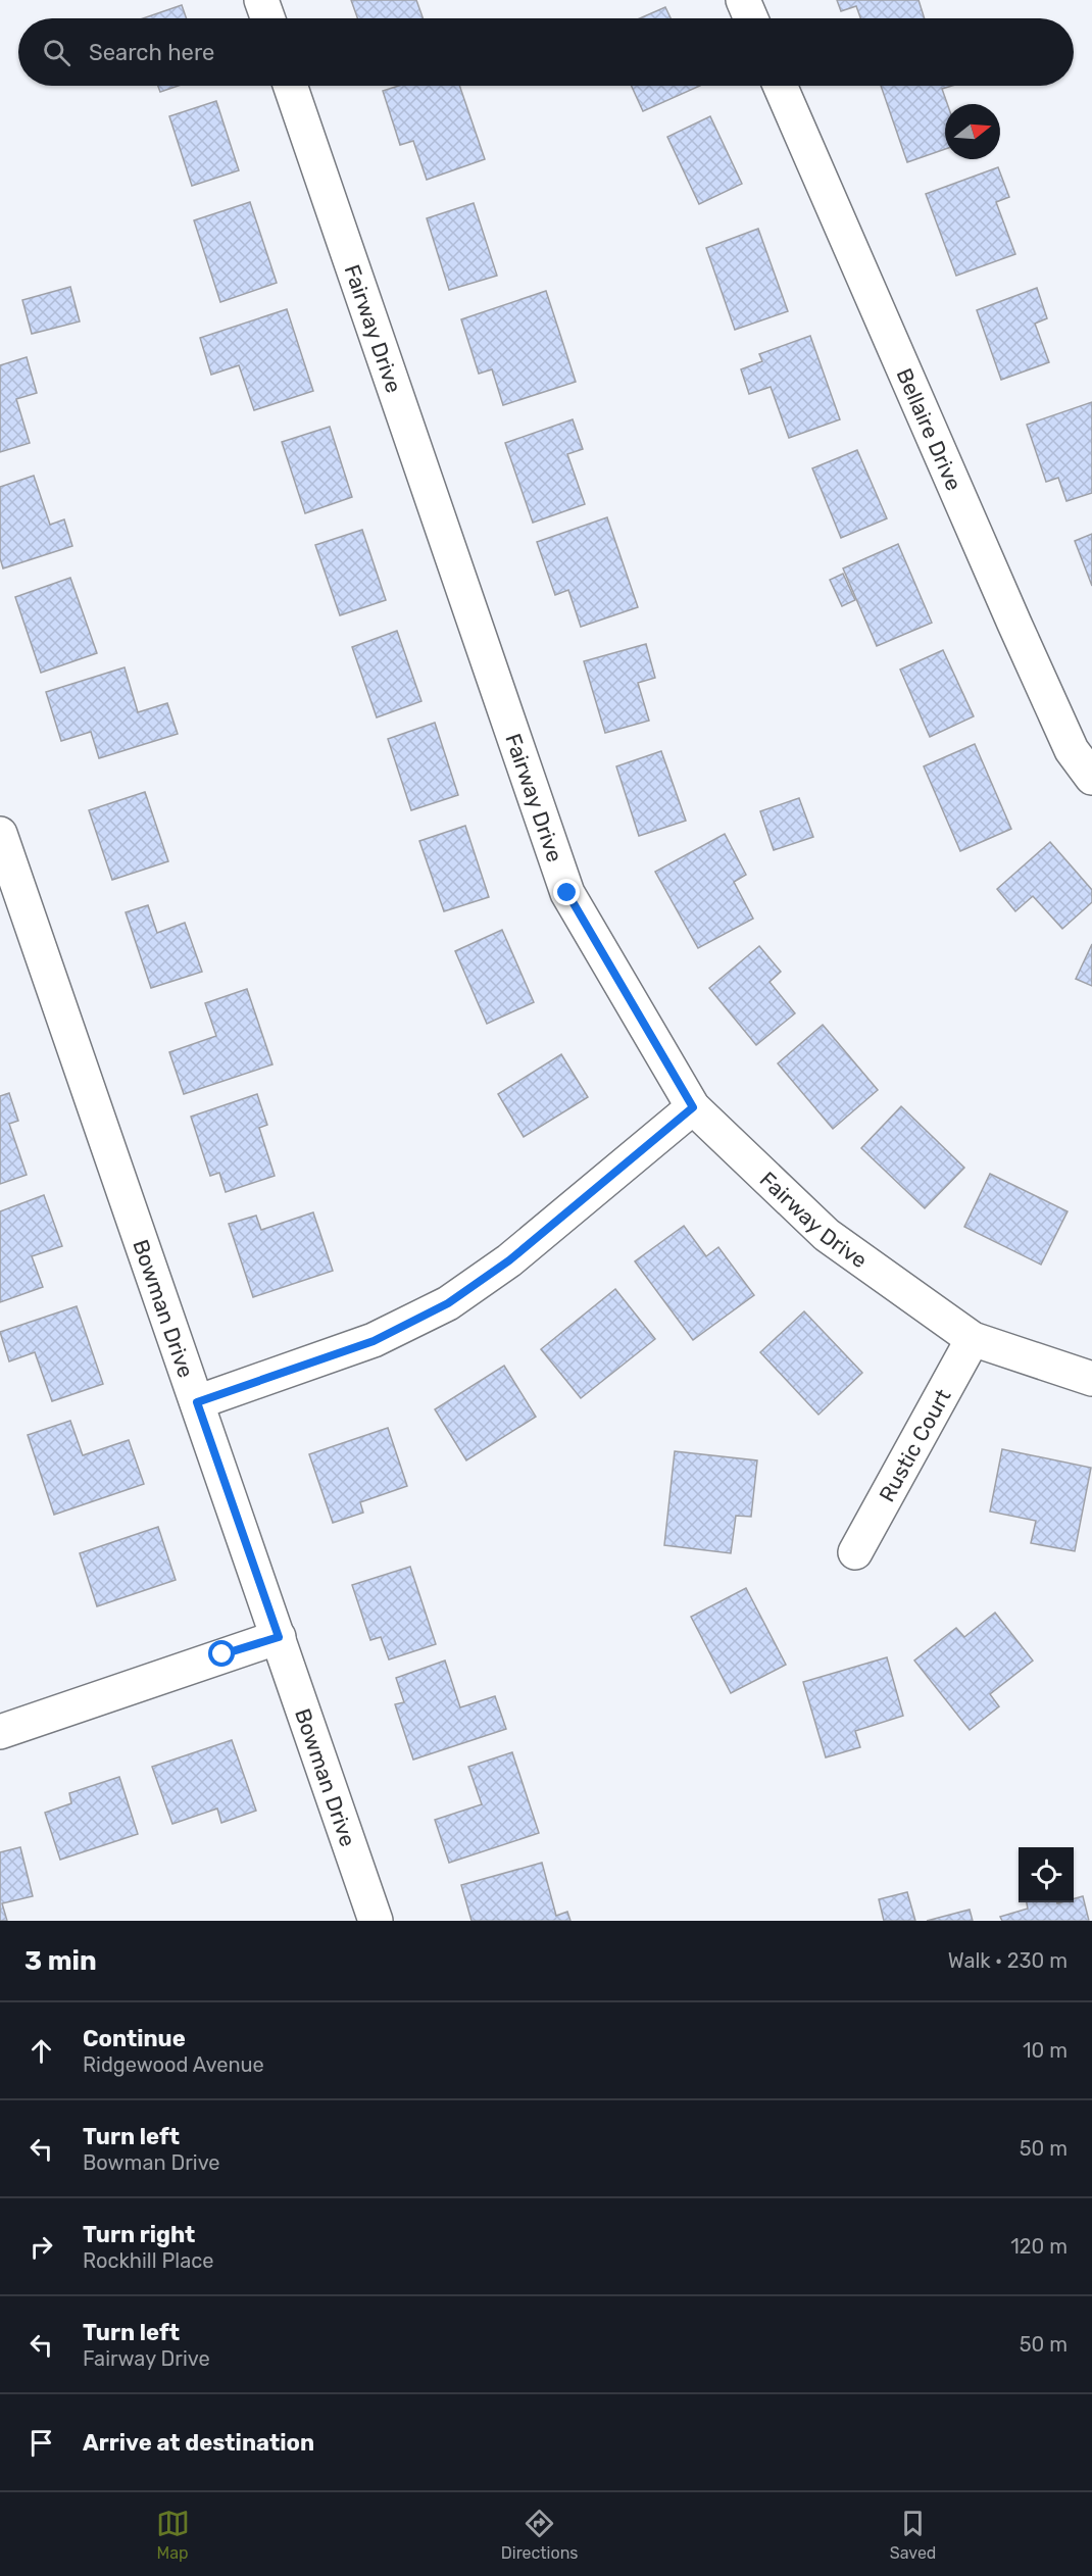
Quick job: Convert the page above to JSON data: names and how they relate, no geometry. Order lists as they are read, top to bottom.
{
  "streets": {
    "street": [
      "Fairway Drive",
      "Bellaire Drive",
      "Bowman Drive",
      "Rustic Court"
    ]
  },
  "crossings": [
    ["Fairway Drive", "Rustic Court"]
  ],
  "north": "right",
  "page": {
    "search": "Search here",
    "heading": ["3 min", "Walk · 230 m"],
    "list": [
      ["Continue", "Ridgewood Avenue", "10 m"],
      ["Turn left", "Bowman Drive", "50 m"],
      ["Turn right", "Rockhill Place", "120 m"],
      ["Turn left", "Fairway Drive", "50 m"],
      "Arrive at destination"
    ],
    "nav": ["Map", "Directions", "Saved"]
  }
}
